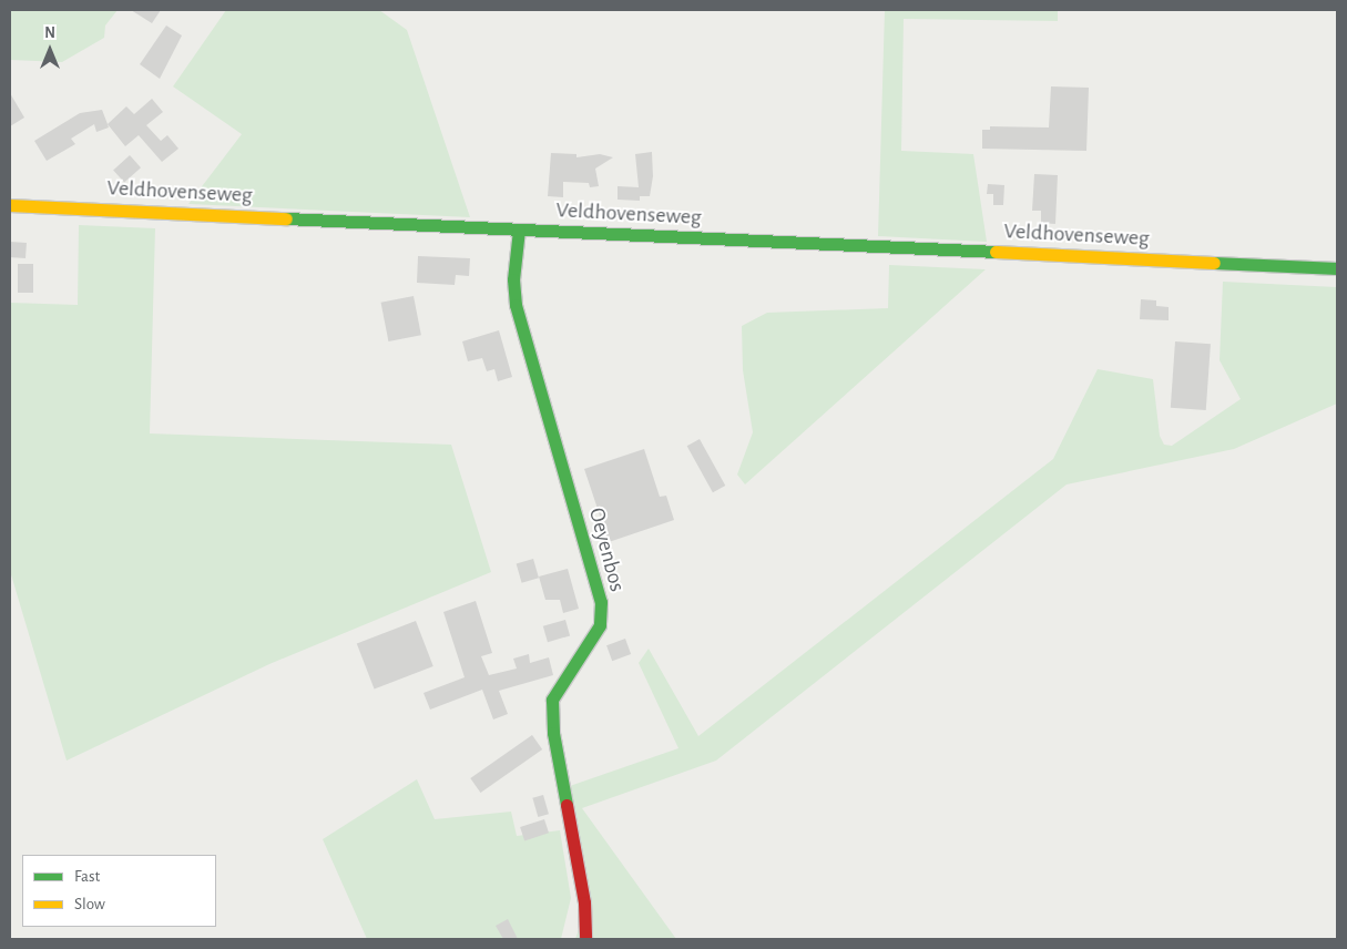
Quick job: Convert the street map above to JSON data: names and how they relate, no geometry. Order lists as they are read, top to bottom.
{
  "streets": {
    "street": ["Veldhovenseweg", "Oeyenbos"]
  },
  "crossings": [
    ["Veldhovenseweg", "Oeyenbos"]
  ],
  "legend": ["Fast", "Slow"],
  "north": "top"
}
